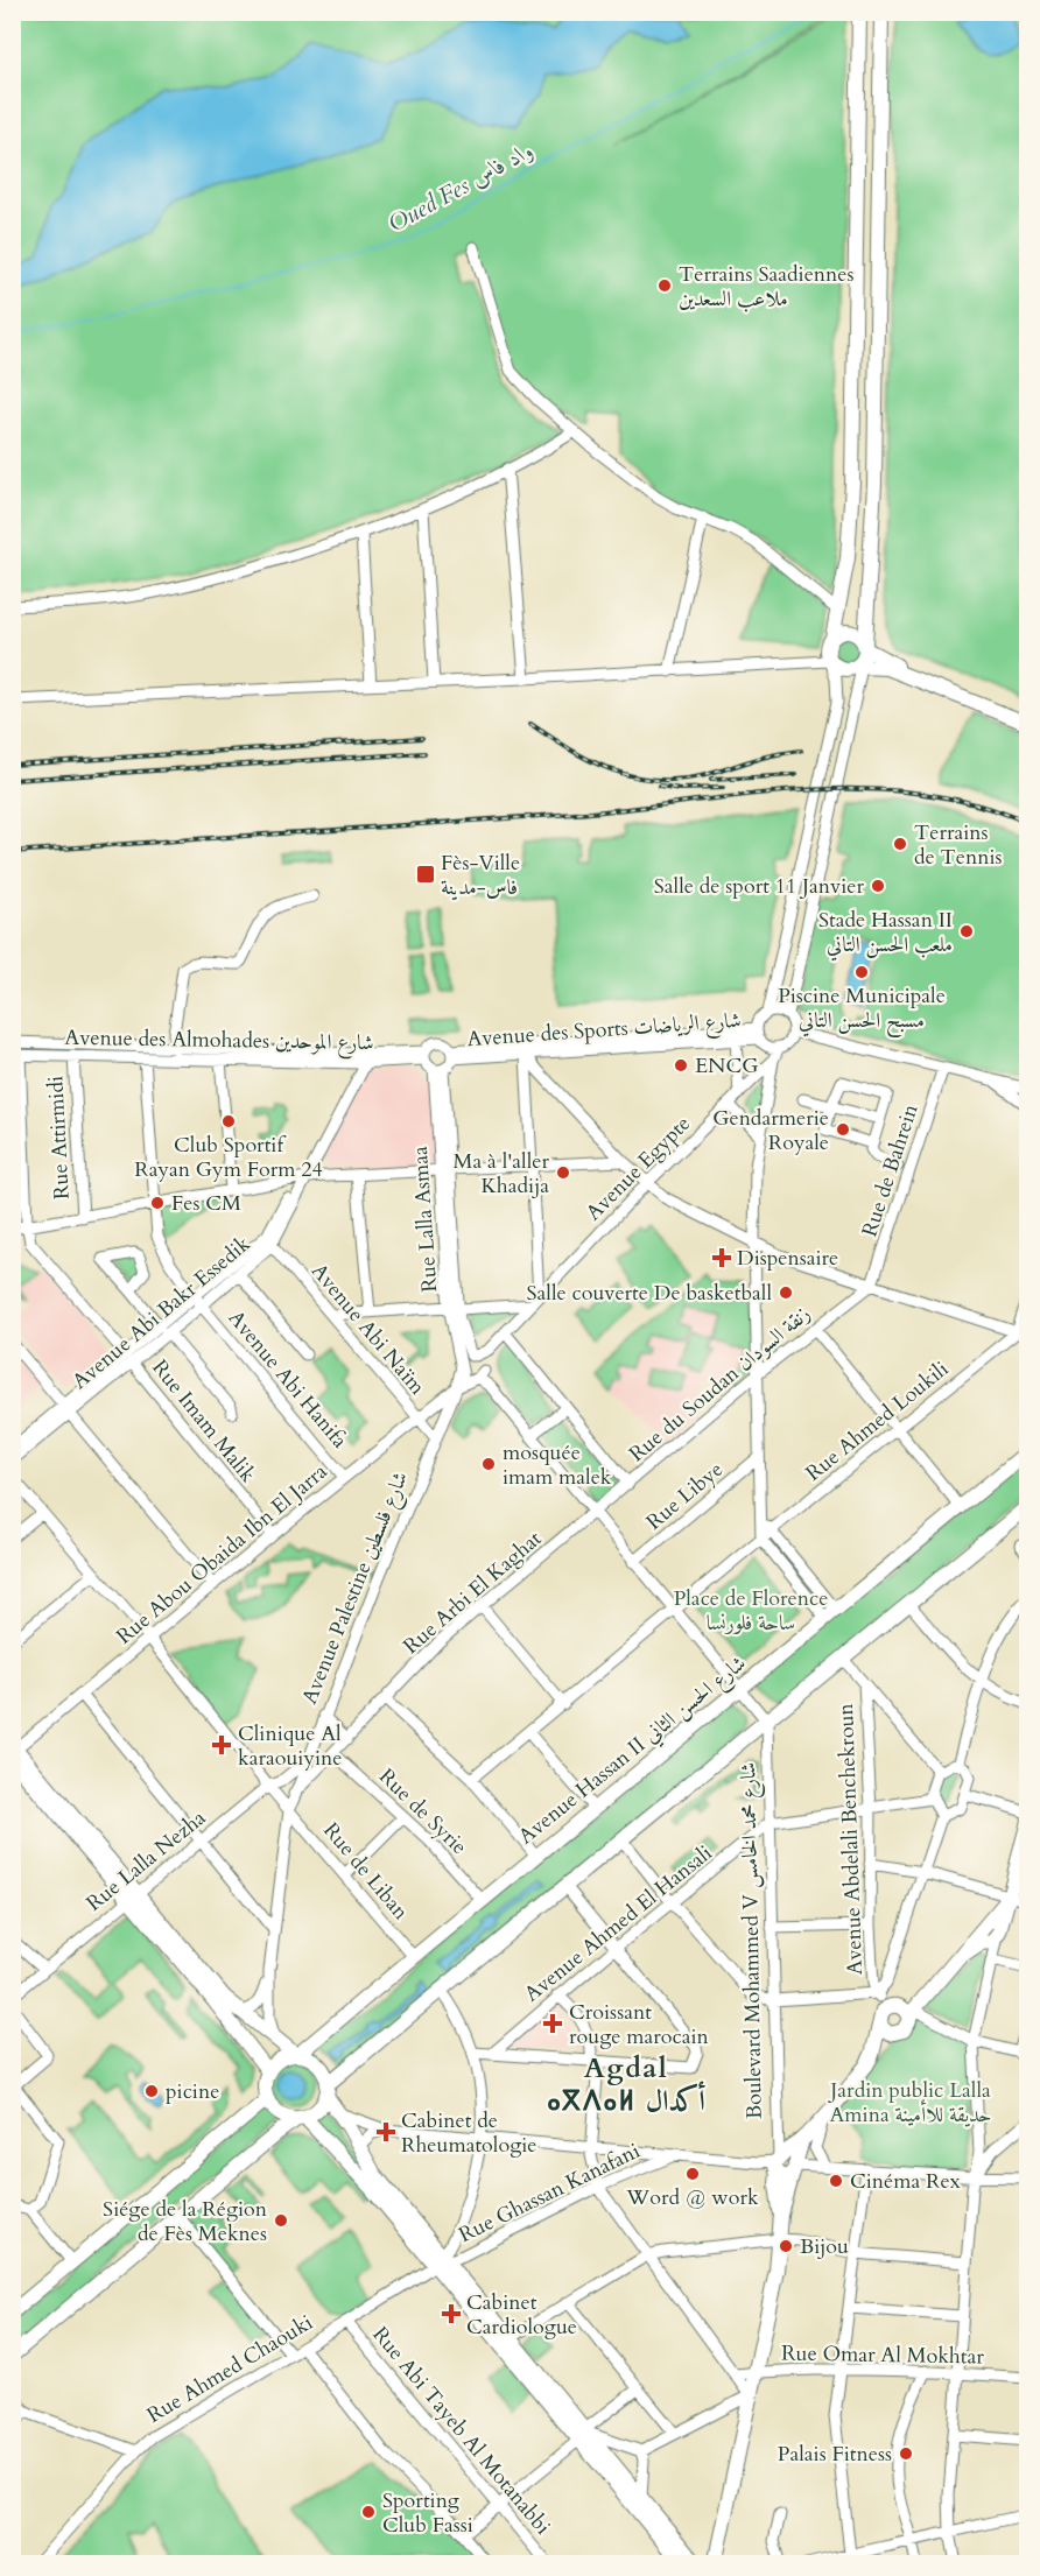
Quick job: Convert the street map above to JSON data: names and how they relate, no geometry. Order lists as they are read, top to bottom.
{
  "streets": {
    "main road": ["Avenue Hassan II شارع الحسن الثاني", "Boulevard Mohammed V شارع محمد الخامس"],
    "street": [
      "Avenue des Sports شارع الرياضات",
      "Avenue des Almohades شارع الموحدين",
      "Rue Attirmidi",
      "Avenue Egypte",
      "Rue de Bahrein",
      "Rue Lalla Asmaa",
      "Avenue Abi Bakr Essedik",
      "Avenue Abi Naïm",
      "Avenue Abi Hanifa",
      "Rue du Soudan زنقة السودان",
      "Rue Imam Malik",
      "Rue Ahmed Loukili",
      "Rue Libye",
      "Rue Abou Obaida Ibn El Jarra",
      "Avenue Palestine شارع فلسطين",
      "Rue Arbi El Kaghat",
      "Rue de Syrie",
      "Avenue Abdelali Benchekroun",
      "Rue Lalla Nezha",
      "Rue de Liban",
      "Avenue Ahmed El Hansali",
      "Rue Ghassan Kanafani",
      "Rue Omar Al Mokhtar",
      "Rue Ahmed Chaouki",
      "Rue Abi Tayeb Al Motanabbi"
    ]
  },
  "crossings": [
    ["Avenue des Sports شارع الرياضات", "Avenue des Almohades شارع الموحدين"],
    ["Avenue des Sports شارع الرياضات", "Rue Lalla Asmaa"],
    ["Avenue des Almohades شارع الموحدين", "Rue Attirmidi"],
    ["Avenue des Almohades شارع الموحدين", "Rue Lalla Asmaa"],
    ["Avenue des Almohades شارع الموحدين", "Avenue Abi Bakr Essedik"],
    ["Avenue des Almohades شارع الموحدين", "Avenue Abi Hanifa"],
    ["Avenue Egypte", "Rue Lalla Asmaa"],
    ["Rue de Bahrein", "Rue du Soudan زنقة السودان"],
    ["Rue Lalla Asmaa", "Avenue Palestine شارع فلسطين"],
    ["Avenue Abi Bakr Essedik", "Avenue Abi Naïm"],
    ["Avenue Abi Bakr Essedik", "Avenue Abi Hanifa"],
    ["Avenue Abi Bakr Essedik", "Rue Imam Malik"],
    ["Avenue Abi Naïm", "Rue Abou Obaida Ibn El Jarra"],
    ["Avenue Abi Naïm", "Avenue Palestine شارع فلسطين"],
    ["Avenue Abi Hanifa", "Rue Abou Obaida Ibn El Jarra"],
    ["Rue du Soudan زنقة السودان", "Rue Arbi El Kaghat"],
    ["Rue Imam Malik", "Rue Abou Obaida Ibn El Jarra"],
    ["Rue Abou Obaida Ibn El Jarra", "Avenue Palestine شارع فلسطين"],
    ["Rue Abou Obaida Ibn El Jarra", "Rue de Liban"],
    ["Avenue Palestine شارع فلسطين", "Rue Arbi El Kaghat"],
    ["Avenue Palestine شارع فلسطين", "Rue Lalla Nezha"],
    ["Avenue Palestine شارع فلسطين", "Rue de Liban"],
    ["Rue Arbi El Kaghat", "Rue de Syrie"],
    ["Avenue Hassan II شارع الحسن الثاني", "Rue de Syrie"],
    ["Avenue Hassan II شارع الحسن الثاني", "Rue de Liban"],
    ["Rue Lalla Nezha", "Rue de Liban"],
    ["Avenue Ahmed El Hansali", "Boulevard Mohammed V شارع محمد الخامس"],
    ["Boulevard Mohammed V شارع محمد الخامس", "Rue Omar Al Mokhtar"],
    ["Rue Ghassan Kanafani", "Rue Ahmed Chaouki"],
    ["Rue Ahmed Chaouki", "Rue Abi Tayeb Al Motanabbi"]
  ],
  "districts": ["Agdal ⴰⴳⴷⴰⵍ أكدال"],
  "water": ["Oued Fes واد فاس"],
  "parks": ["Place de Florence ساحة فلورنسا", "Jardin public Lalla Amina حديقة للاأمينة"],
  "places": {
    "other": [
      "Terrains Saadiennes ملاعب السعدين",
      "Terrains de Tennis",
      "Salle de sport 11 Janvier",
      "Stade Hassan II ملعب الحسن التاني",
      "Piscine Municipale مسبح الحسن التاني",
      "ENCG",
      "Club Sportif Rayan Gym Form 24",
      "Gendarmerie Royale",
      "Ma à l'aller Khadija",
      "Fes CM",
      "Salle couverte De basketball",
      "mosquée imam malek",
      "picine",
      "Word @ work",
      "Cinéma Rex",
      "Siége de la Région de Fès Meknes",
      "Bijou",
      "Palais Fitness",
      "Sporting Club Fassi"
    ],
    "transit": ["Fès-Ville فاس-مدينة"],
    "health": [
      "Dispensaire",
      "Clinique Al karaouiyine",
      "Croissant rouge marocain",
      "Cabinet de Rheumatologie",
      "Cabinet Cardiologue"
    ]
  }
}
